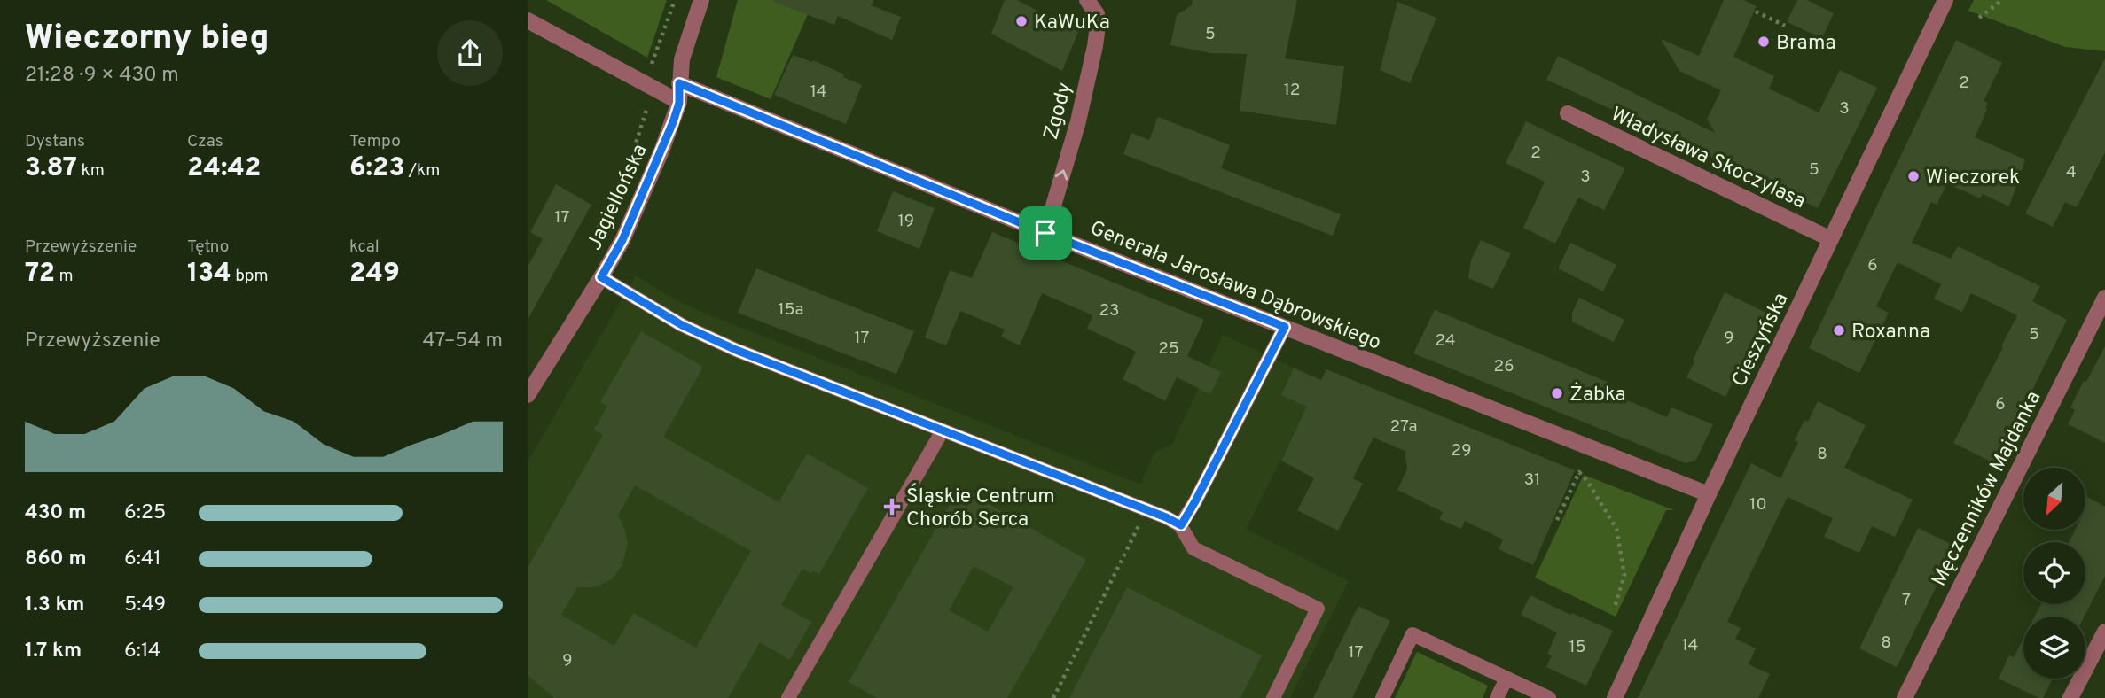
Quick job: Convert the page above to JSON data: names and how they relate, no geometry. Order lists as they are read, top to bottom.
{
  "streets": {
    "street": [
      "Zgody",
      "Władysława Skoczylasa",
      "Jagiellońska",
      "Generała Jarosława Dąbrowskiego",
      "Cieszyńska",
      "Męczenników Majdanka"
    ]
  },
  "crossings": [
    ["Zgody", "Generała Jarosława Dąbrowskiego"],
    ["Władysława Skoczylasa", "Cieszyńska"],
    ["Jagiellońska", "Generała Jarosława Dąbrowskiego"],
    ["Generała Jarosława Dąbrowskiego", "Cieszyńska"]
  ],
  "one_way": ["Zgody"],
  "places": {
    "other": [
      "KaWuKa",
      "Brama",
      "Wieczorek",
      "Roxanna",
      "Żabka"
    ],
    "health": ["Śląskie Centrum Chorób Serca"]
  },
  "house_numbers": [
    "5",
    "2",
    "12",
    "14",
    "3",
    "2",
    "5",
    "4",
    "3",
    "17",
    "19",
    "6",
    "15a",
    "23",
    "5",
    "17",
    "9",
    "24",
    "25",
    "26",
    "6",
    "27a",
    "29",
    "8",
    "31",
    "10",
    "7",
    "8",
    "14",
    "15",
    "17",
    "9"
  ],
  "north": "bottom left",
  "page": {
    "heading": ["Wieczorny bieg", "21:28 · 9 × 430 m"],
    "stats": [
      ["Dystans", "3.87 km"],
      ["Czas", "24:42"],
      ["Tempo", "6:23 /km"],
      ["Przewyższenie", "72 m"],
      ["Tętno", "134 bpm"],
      ["kcal", "249"]
    ],
    "chart": ["Przewyższenie", "47–54 m"],
    "list": [
      {
        "name": "430 m",
        "note": "6:25"
      },
      {
        "name": "860 m",
        "note": "6:41"
      },
      {
        "name": "1.3 km",
        "note": "5:49"
      },
      {
        "name": "1.7 km",
        "note": "6:14"
      }
    ]
  }
}
